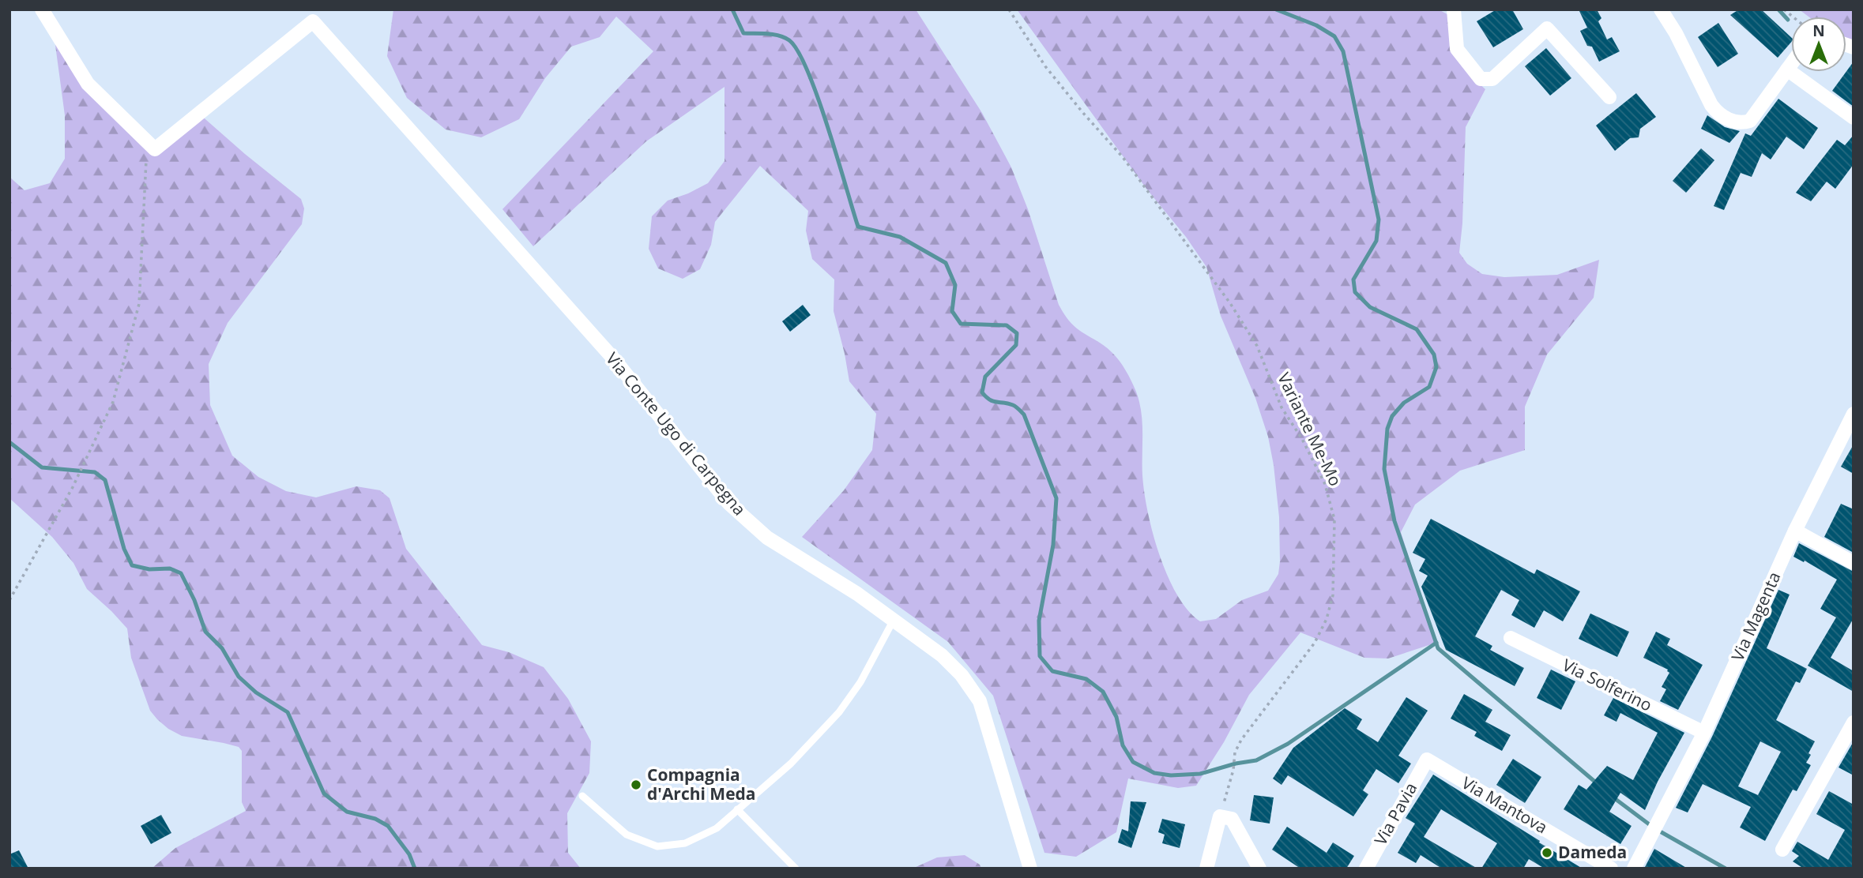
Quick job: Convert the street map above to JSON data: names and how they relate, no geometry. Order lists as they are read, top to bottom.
{
  "streets": {
    "street": [
      "Via Conte Ugo di Carpegna",
      "Via Magenta",
      "Via Solferino",
      "Via Mantova",
      "Via Pavia"
    ],
    "path": ["Variante Me-Mo"]
  },
  "crossings": [
    ["Via Magenta", "Via Solferino"],
    ["Via Mantova", "Via Pavia"]
  ],
  "places": ["Compagnia d'Archi Meda", "Dameda"],
  "north": "top"
}
